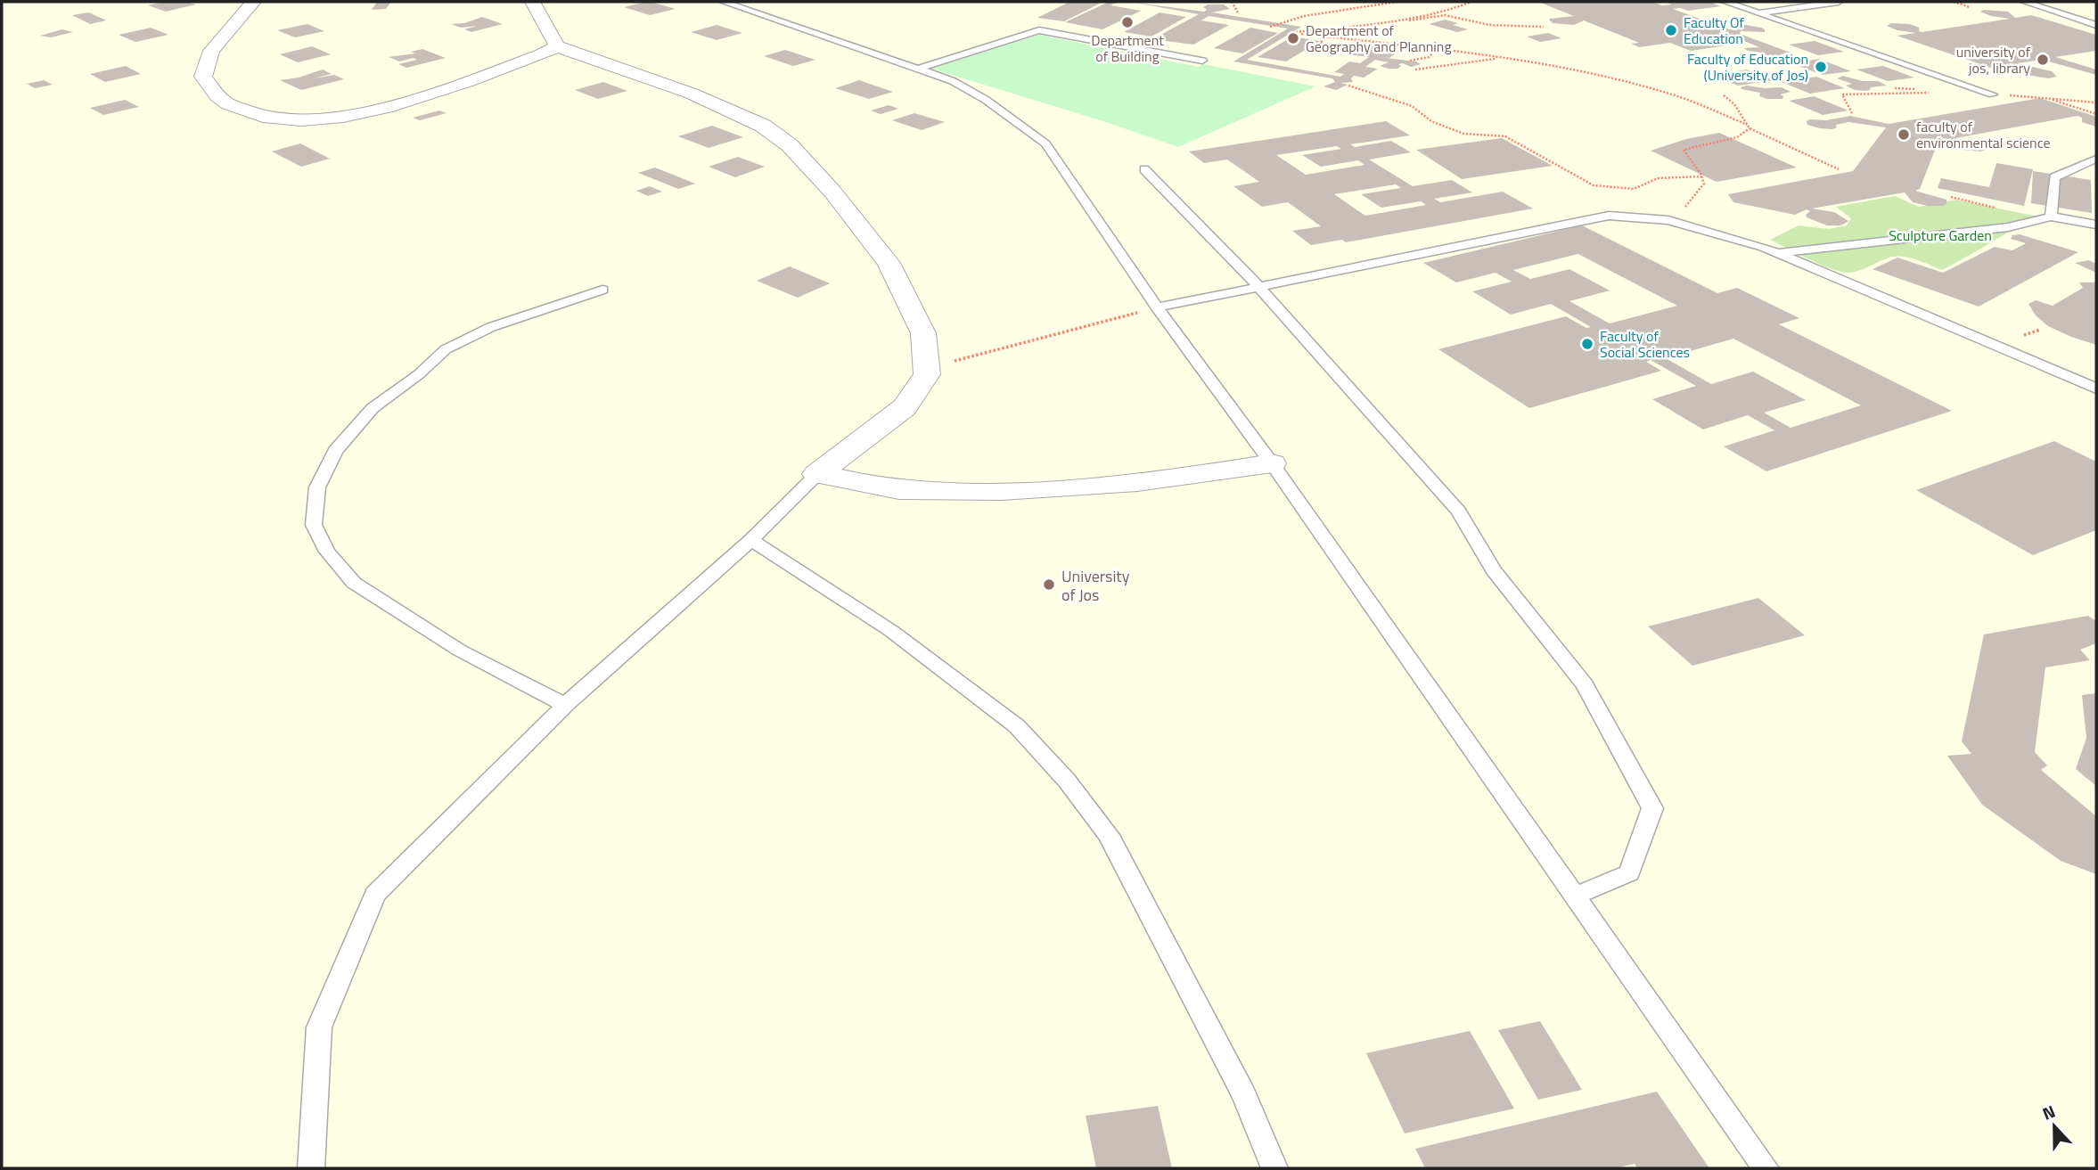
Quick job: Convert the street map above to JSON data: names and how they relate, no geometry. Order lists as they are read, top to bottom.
{
  "parks": ["Sculpture Garden"],
  "places": [
    "Department of Building",
    "Faculty Of Education",
    "Department of Geography and Planning",
    "university of jos, library",
    "Faculty of Education (University of Jos)",
    "faculty of environmental science",
    "Faculty of Social Sciences",
    "University of Jos"
  ],
  "north": "top"
}
